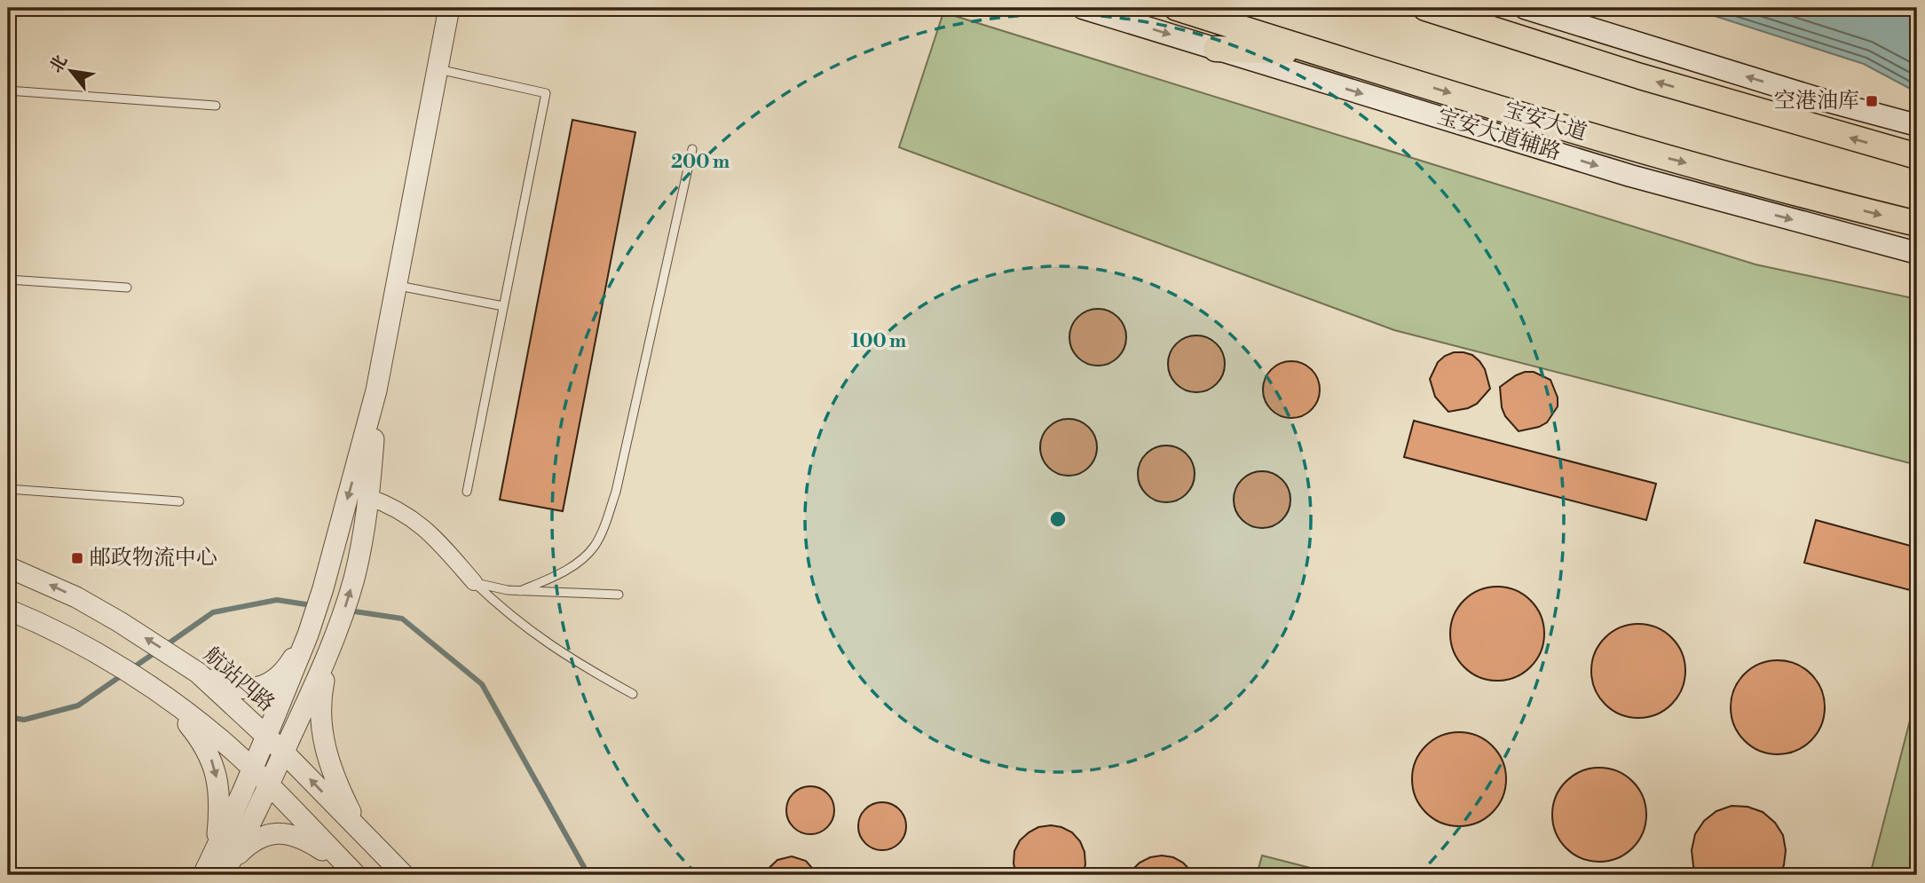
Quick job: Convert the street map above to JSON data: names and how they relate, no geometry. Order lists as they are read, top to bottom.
{
  "streets": {
    "main road": ["宝安大道", "宝安大道辅路"],
    "street": ["航站四路"]
  },
  "places": {
    "transit": ["空港油库", "邮政物流中心"]
  },
  "north": "top left",
  "rings": ["200 m", "100 m"]
}
